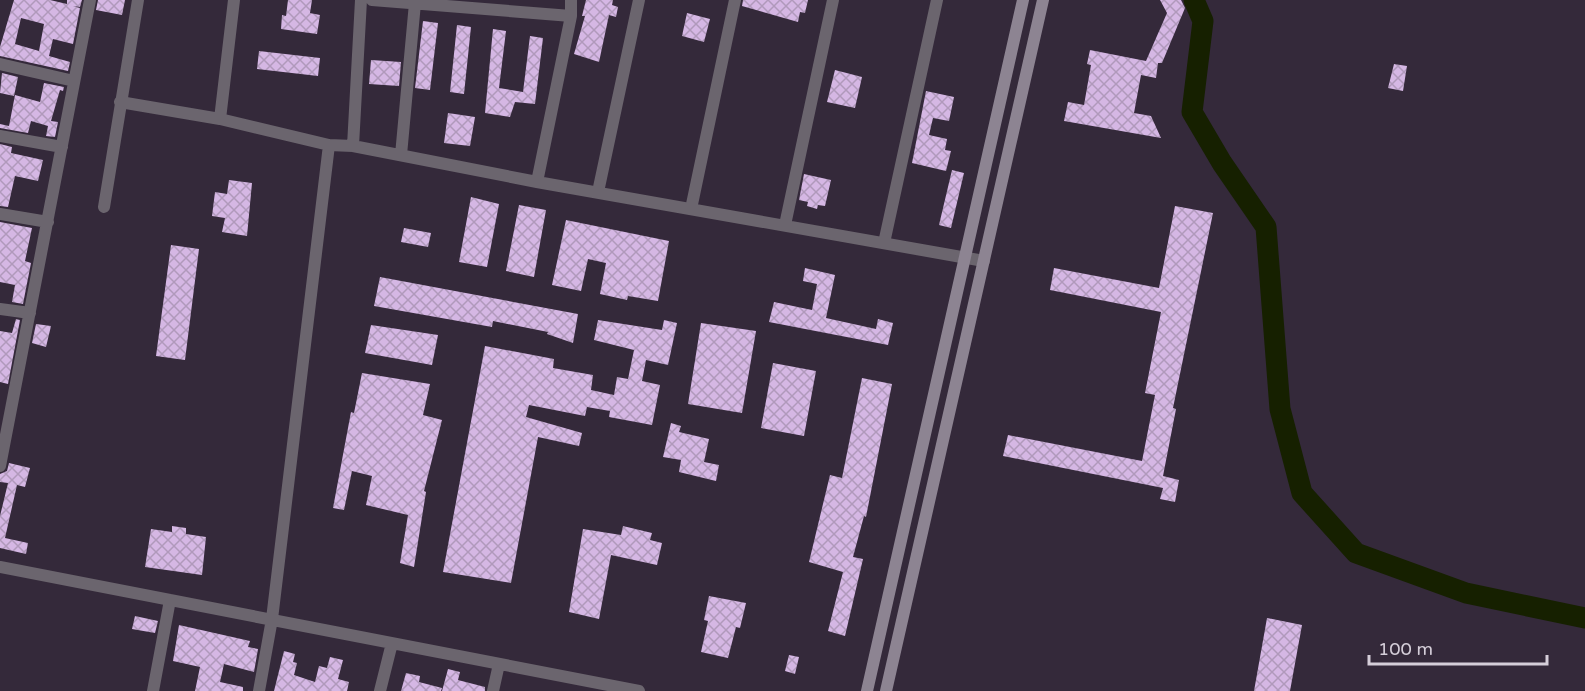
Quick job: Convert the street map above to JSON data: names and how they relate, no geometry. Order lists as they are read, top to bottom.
{
  "scale_bar": "100 m"
}
